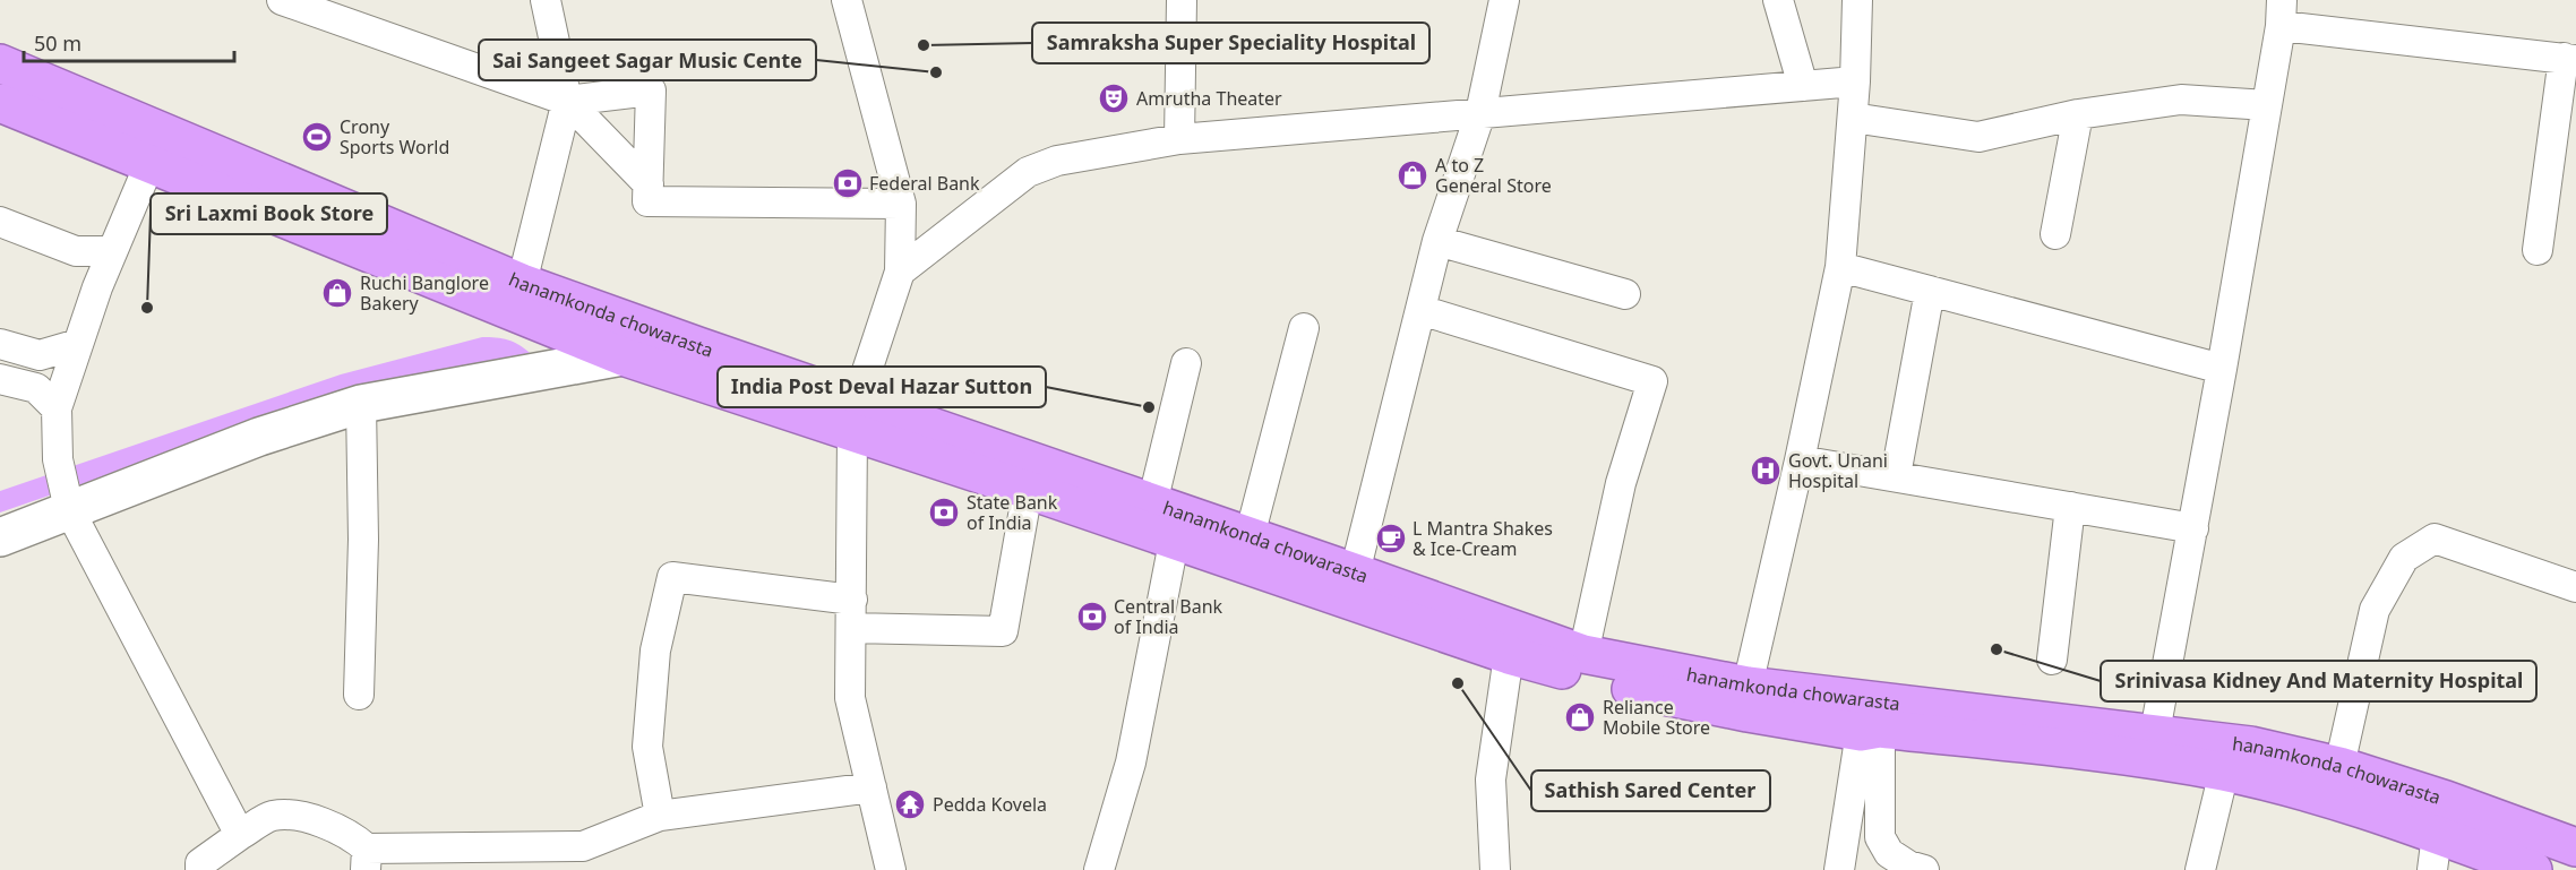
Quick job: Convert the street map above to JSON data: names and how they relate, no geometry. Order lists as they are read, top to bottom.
{
  "streets": {
    "highway": ["hanamkonda chowarasta"]
  },
  "places": {
    "other": [
      "Samraksha Super Speciality Hospital",
      "Sai Sangeet Sagar Music Cente",
      "Sri Laxmi Book Store",
      "India Post Deval Hazar Sutton",
      "Srinivasa Kidney And Maternity Hospital",
      "Sathish Sared Center"
    ],
    "theatre": ["Amrutha Theater"],
    "sports": ["Crony Sports World"],
    "shop": ["A to Z General Store", "Ruchi Banglore Bakery", "Reliance Mobile Store"],
    "bank": ["Federal Bank", "State Bank of India", "Central Bank of India"],
    "hospital": ["Govt. Unani Hospital"],
    "cafe": ["L Mantra Shakes & Ice-Cream"],
    "temple": ["Pedda Kovela"]
  },
  "scale_bar": "50 m"
}
